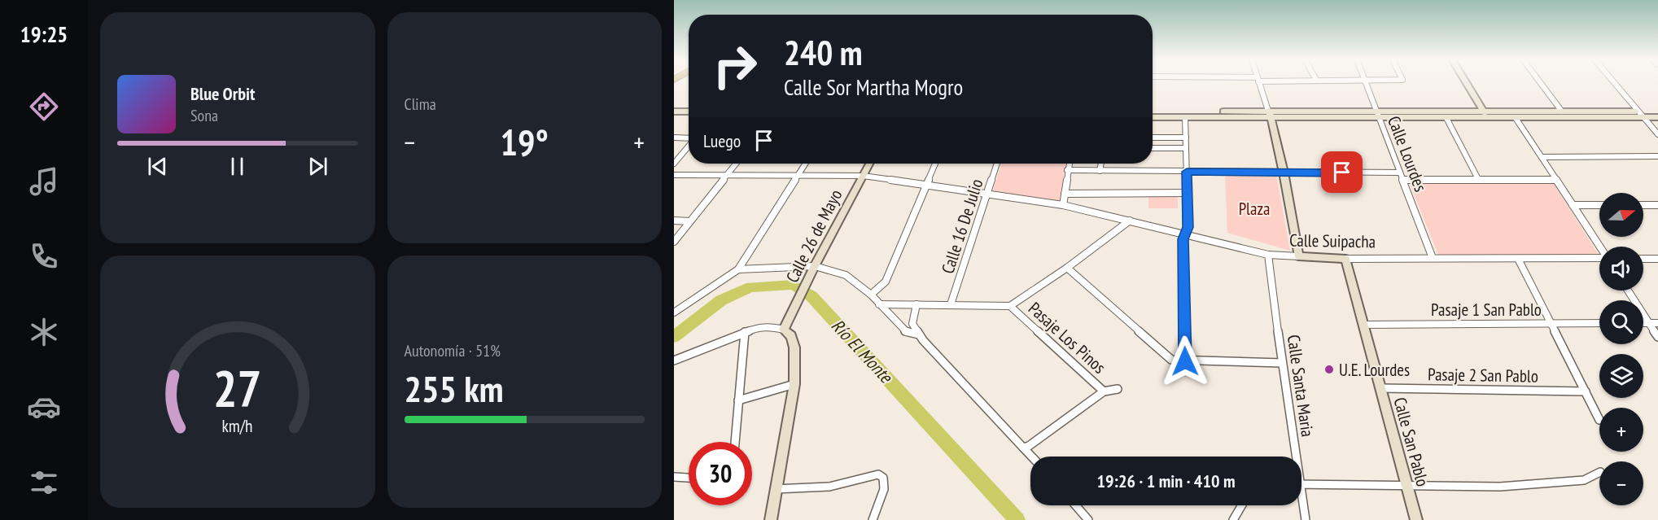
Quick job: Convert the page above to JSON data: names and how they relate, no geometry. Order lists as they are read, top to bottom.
{
  "streets": {
    "street": [
      "Calle Lourdes",
      "Calle 16 De Julio",
      "Calle 26 de Mayo",
      "Calle Suipacha",
      "Pasaje 1 San Pablo",
      "Pasaje Los Pinos",
      "Pasaje 2 San Pablo",
      "Calle Santa Maria",
      "Calle San Pablo"
    ]
  },
  "crossings": [
    ["Calle Lourdes", "Calle Suipacha"],
    ["Calle 16 De Julio", "Calle Suipacha"],
    ["Calle Suipacha", "Calle Santa Maria"],
    ["Calle Suipacha", "Calle San Pablo"],
    ["Pasaje 1 San Pablo", "Calle San Pablo"],
    ["Pasaje 2 San Pablo", "Calle San Pablo"]
  ],
  "water": ["Río El Monte"],
  "parks": ["Plaza"],
  "places": ["U.E. Lourdes"],
  "north": "right",
  "page": {
    "tabs": "19:25",
    "tile": [
      "Clima",
      ["Autonomía · 51%", "255 km"]
    ],
    "turn": ["240 m", "Calle Sor Martha Mogro"],
    "song": ["Blue Orbit", "Sona"],
    "then": "Luego",
    "heat": ["−", "19°", "+"],
    "map_buttons": ["+", "−"],
    "limit": "30",
    "trip": "19:26 · 1 min · 410 m",
    "gauge": ["27", "km/h"]
  }
}
